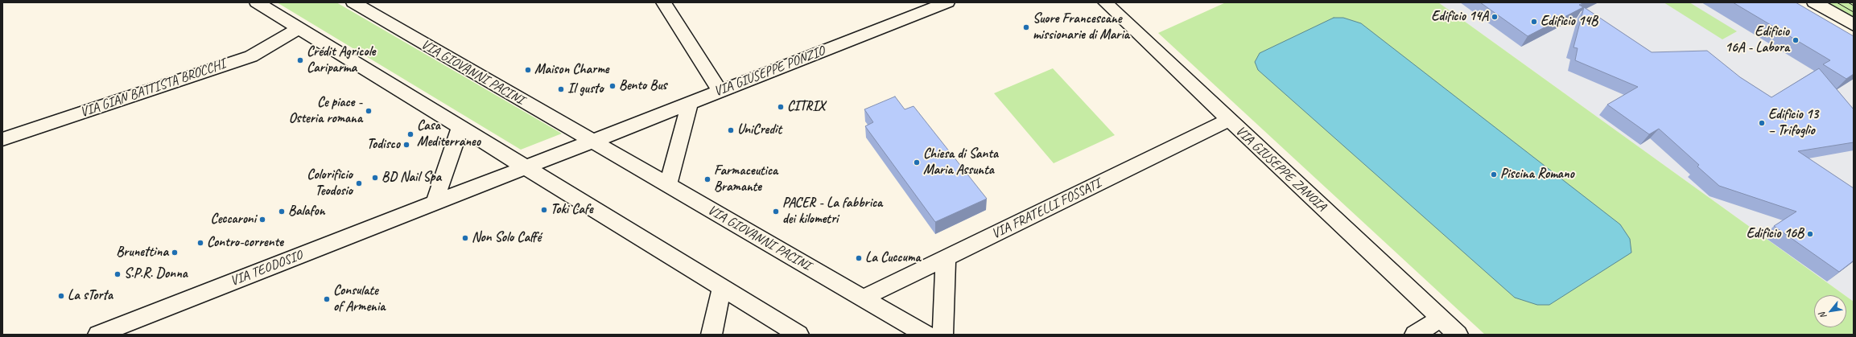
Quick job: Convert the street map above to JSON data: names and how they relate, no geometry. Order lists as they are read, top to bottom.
{
  "streets": {
    "street": [
      "VIA GIUSEPPE PONZIO",
      "VIA GIOVANNI PACINI",
      "VIA GIAN BATTISTA BROCCHI",
      "VIA GIUSEPPE ZANOIA",
      "VIA FRATELLI FOSSATI",
      "VIA TEODOSIO"
    ]
  },
  "crossings": [
    ["VIA GIUSEPPE PONZIO", "VIA GIOVANNI PACINI"],
    ["VIA GIOVANNI PACINI", "VIA FRATELLI FOSSATI"],
    ["VIA GIUSEPPE ZANOIA", "VIA FRATELLI FOSSATI"]
  ],
  "places": [
    "Edificio 14A",
    "Edificio 14B",
    "Suore Francescane missionarie di Maria",
    "Edificio 16A - Labora",
    "Crédit Agricole Cariparma",
    "Maison Charme",
    "Bento Bus",
    "Il gusto",
    "CITRIX",
    "Ce piace - Osteria romana",
    "Edificio 13 – Trifoglio",
    "UniCredit",
    "Casa Mediterraneo",
    "Todisco",
    "Chiesa di Santa Maria Assunta",
    "Piscina Romano",
    "BD Nail Spa",
    "Farmaceutica Bramante",
    "Colorificio Teodosio",
    "Toki Cafe",
    "Balafon",
    "PACER - La fabbrica dei kilometri",
    "Ceccaroni",
    "Edificio 16B",
    "Non Solo Caffé",
    "Contro-corrente",
    "Brunettina",
    "La Cuccuma",
    "S.P.R. Donna",
    "La sTorta",
    "Consulate of Armenia"
  ],
  "north": "bottom left"
}
